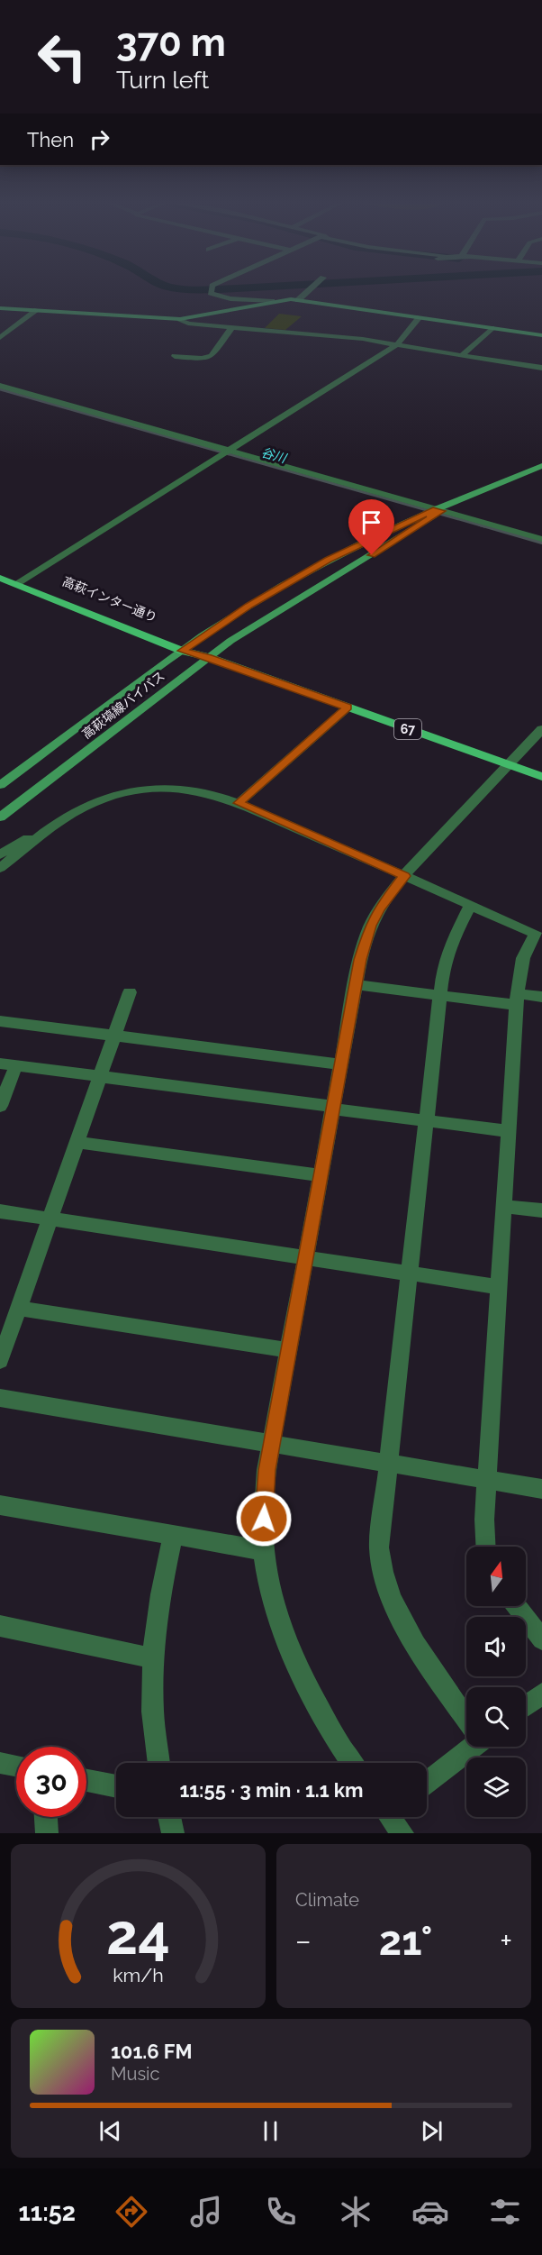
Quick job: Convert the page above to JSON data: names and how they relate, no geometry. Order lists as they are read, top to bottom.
{
  "streets": {
    "main road": ["高萩インター通り", "高萩塙線バイパス", "67"]
  },
  "crossings": [
    ["高萩インター通り", "高萩塙線バイパス"]
  ],
  "water": ["谷川"],
  "north": "top",
  "page": {
    "turn": ["370 m", "Turn left"],
    "then": "Then",
    "limit": "30",
    "trip": "11:55 · 3 min · 1.1 km",
    "tile": "Climate",
    "heat": ["−", "21°", "+"],
    "song": ["101.6 FM", "Music"],
    "tabs": "11:52",
    "gauge": ["24", "km/h"]
  }
}
